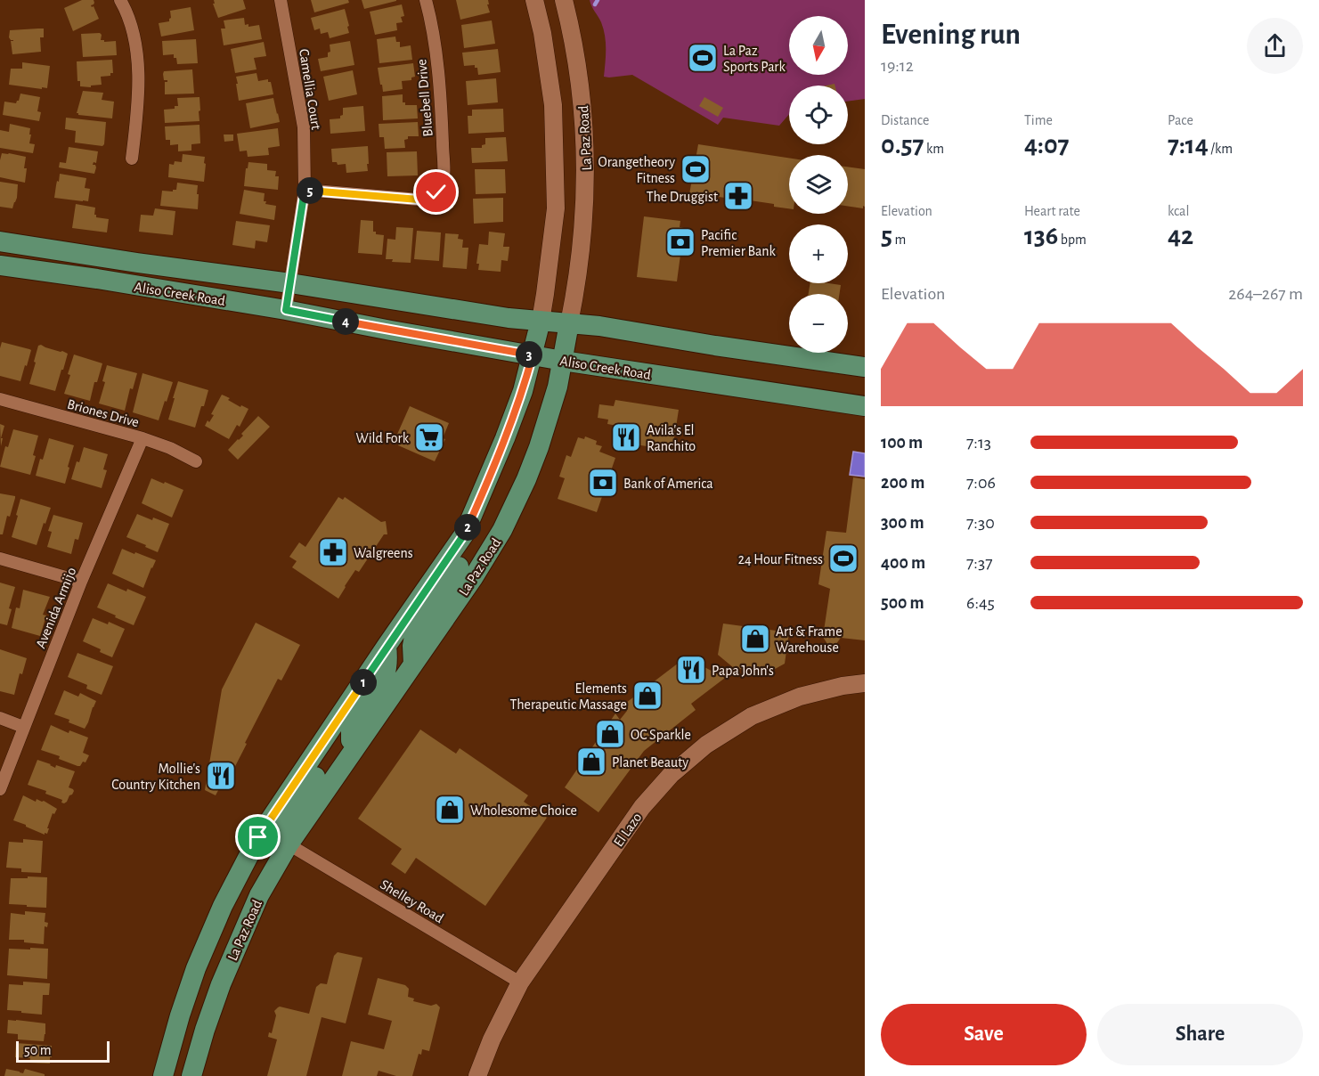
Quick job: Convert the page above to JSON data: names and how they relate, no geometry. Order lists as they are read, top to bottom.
{
  "streets": {
    "main road": ["La Paz Road", "Aliso Creek Road", "El Lazo"],
    "street": [
      "Camellia Court",
      "Bluebell Drive",
      "Briones Drive",
      "Avenida Armijo",
      "Shelley Road"
    ]
  },
  "crossings": [
    ["Camellia Court", "Bluebell Drive"],
    ["Camellia Court", "Aliso Creek Road"],
    ["La Paz Road", "Aliso Creek Road"],
    ["La Paz Road", "Shelley Road"],
    ["Briones Drive", "Avenida Armijo"],
    ["El Lazo", "Shelley Road"]
  ],
  "places": {
    "sports": ["La Paz Sports Park", "Orangetheory Fitness", "24 Hour Fitness"],
    "pharmacy": ["The Druggist", "Walgreens"],
    "bank": ["Pacific Premier Bank", "Bank of America"],
    "supermarket": ["Wild Fork"],
    "restaurant": ["Avila's El Ranchito", "Papa John's", "Mollie's Country Kitchen"],
    "shop": [
      "Art & Frame Warehouse",
      "Elements Therapeutic Massage",
      "OC Sparkle",
      "Planet Beauty",
      "Wholesome Choice"
    ]
  },
  "scale_bar": "50 m",
  "north": "bottom",
  "page": {
    "heading": ["Evening run", "19:12"],
    "map_buttons": ["+", "−"],
    "stats": [
      ["Distance", "0.57 km"],
      ["Time", "4:07"],
      ["Pace", "7:14 /km"],
      ["Elevation", "5 m"],
      ["Heart rate", "136 bpm"],
      ["kcal", "42"]
    ],
    "pins": [
      "5",
      "4",
      "3",
      "2",
      "1"
    ],
    "chart": ["Elevation", "264–267 m"],
    "list": [
      {
        "name": "100 m",
        "note": "7:13"
      },
      {
        "name": "200 m",
        "note": "7:06"
      },
      {
        "name": "300 m",
        "note": "7:30"
      },
      {
        "name": "400 m",
        "note": "7:37"
      },
      {
        "name": "500 m",
        "note": "6:45"
      }
    ],
    "buttons": ["Save", "Share"],
    "scale": "50 m"
  }
}
